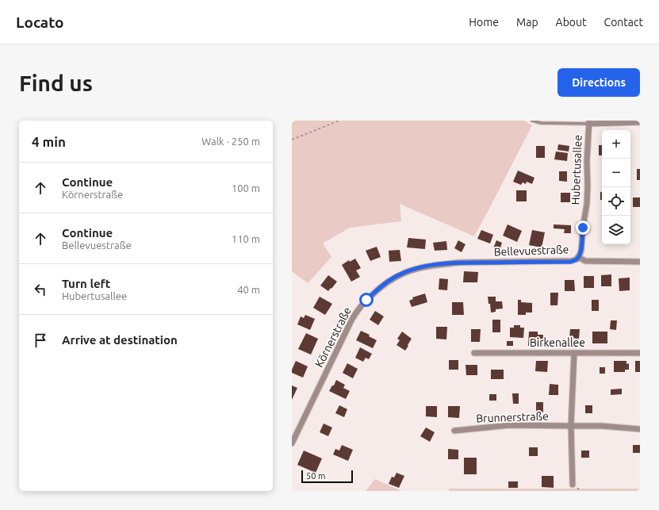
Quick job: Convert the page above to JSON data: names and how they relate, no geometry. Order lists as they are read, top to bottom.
{
  "streets": {
    "street": [
      "Hubertusallee",
      "Bellevuestraße",
      "Körnerstraße",
      "Birkenallee",
      "Brunnerstraße"
    ]
  },
  "crossings": [
    ["Hubertusallee", "Bellevuestraße"],
    ["Bellevuestraße", "Körnerstraße"]
  ],
  "scale_bar": "50 m",
  "page": {
    "header": "Locato",
    "nav": [
      "Home",
      "Map",
      "About",
      "Contact"
    ],
    "buttons": "Directions",
    "title": "Find us",
    "heading": ["4 min", "Walk · 250 m"],
    "map_buttons": ["+", "−"],
    "list": [
      ["Continue", "Körnerstraße", "100 m"],
      ["Continue", "Bellevuestraße", "110 m"],
      ["Turn left", "Hubertusallee", "40 m"],
      "Arrive at destination"
    ],
    "scale": "50 m"
  }
}
